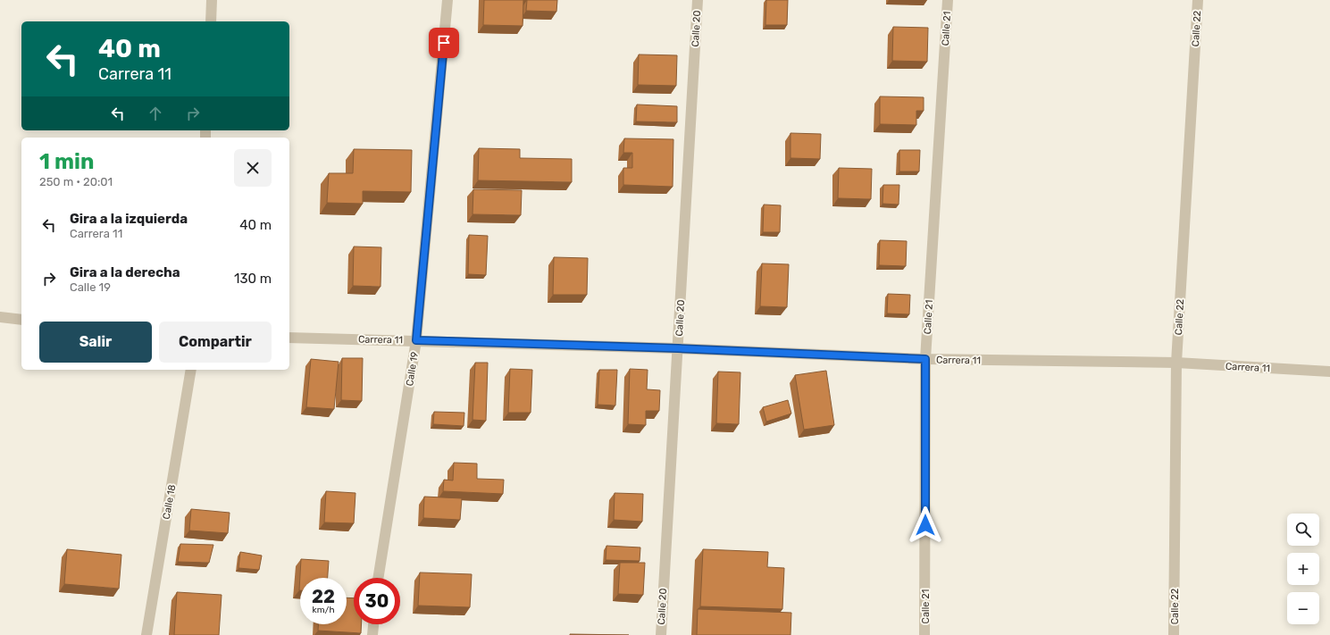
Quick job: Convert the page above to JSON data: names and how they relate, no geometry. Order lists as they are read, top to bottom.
{
  "streets": {
    "street": [
      "Calle 20",
      "Calle 21",
      "Calle 22",
      "Carrera 11",
      "Calle 19",
      "Calle 18"
    ]
  },
  "crossings": [
    ["Calle 20", "Carrera 11"],
    ["Calle 21", "Carrera 11"],
    ["Calle 22", "Carrera 11"],
    ["Carrera 11", "Calle 19"]
  ],
  "page": {
    "turn": ["40 m", "Carrera 11"],
    "heading": ["1 min", "250 m · 20:01"],
    "list": [
      {
        "name": "Gira a la izquierda",
        "note": "Carrera 11",
        "value": "40 m"
      },
      {
        "name": "Gira a la derecha",
        "note": "Calle 19",
        "value": "130 m"
      }
    ],
    "buttons": ["Salir", "Compartir"],
    "map_buttons": ["+", "−"],
    "speed": "22 km/h",
    "limit": "30"
  }
}
